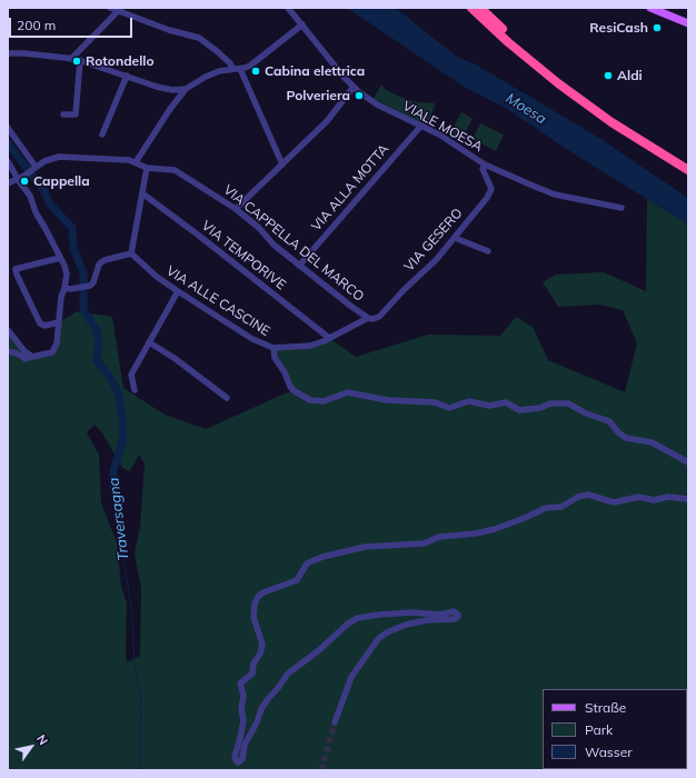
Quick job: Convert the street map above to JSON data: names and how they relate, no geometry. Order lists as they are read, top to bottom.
{
  "streets": {
    "street": [
      "VIALE MOESA",
      "VIA ALLA MOTTA",
      "VIA GESERO",
      "VIA CAPPELLA DEL MARCO",
      "VIA TEMPORIVE",
      "VIA ALLE CASCINE"
    ]
  },
  "crossings": [
    ["VIALE MOESA", "VIA ALLA MOTTA"],
    ["VIALE MOESA", "VIA GESERO"],
    ["VIA ALLA MOTTA", "VIA CAPPELLA DEL MARCO"],
    ["VIA GESERO", "VIA CAPPELLA DEL MARCO"],
    ["VIA GESERO", "VIA ALLE CASCINE"],
    ["VIA CAPPELLA DEL MARCO", "VIA ALLE CASCINE"],
    ["VIA TEMPORIVE", "VIA ALLE CASCINE"]
  ],
  "water": ["Moesa", "Traversagna"],
  "places": [
    "ResiCash",
    "Rotondello",
    "Cabina elettrica",
    "Aldi",
    "Polveriera",
    "Cappella"
  ],
  "legend": ["Straße", "Park", "Wasser"],
  "scale_bar": "200 m",
  "north": "top right"
}
